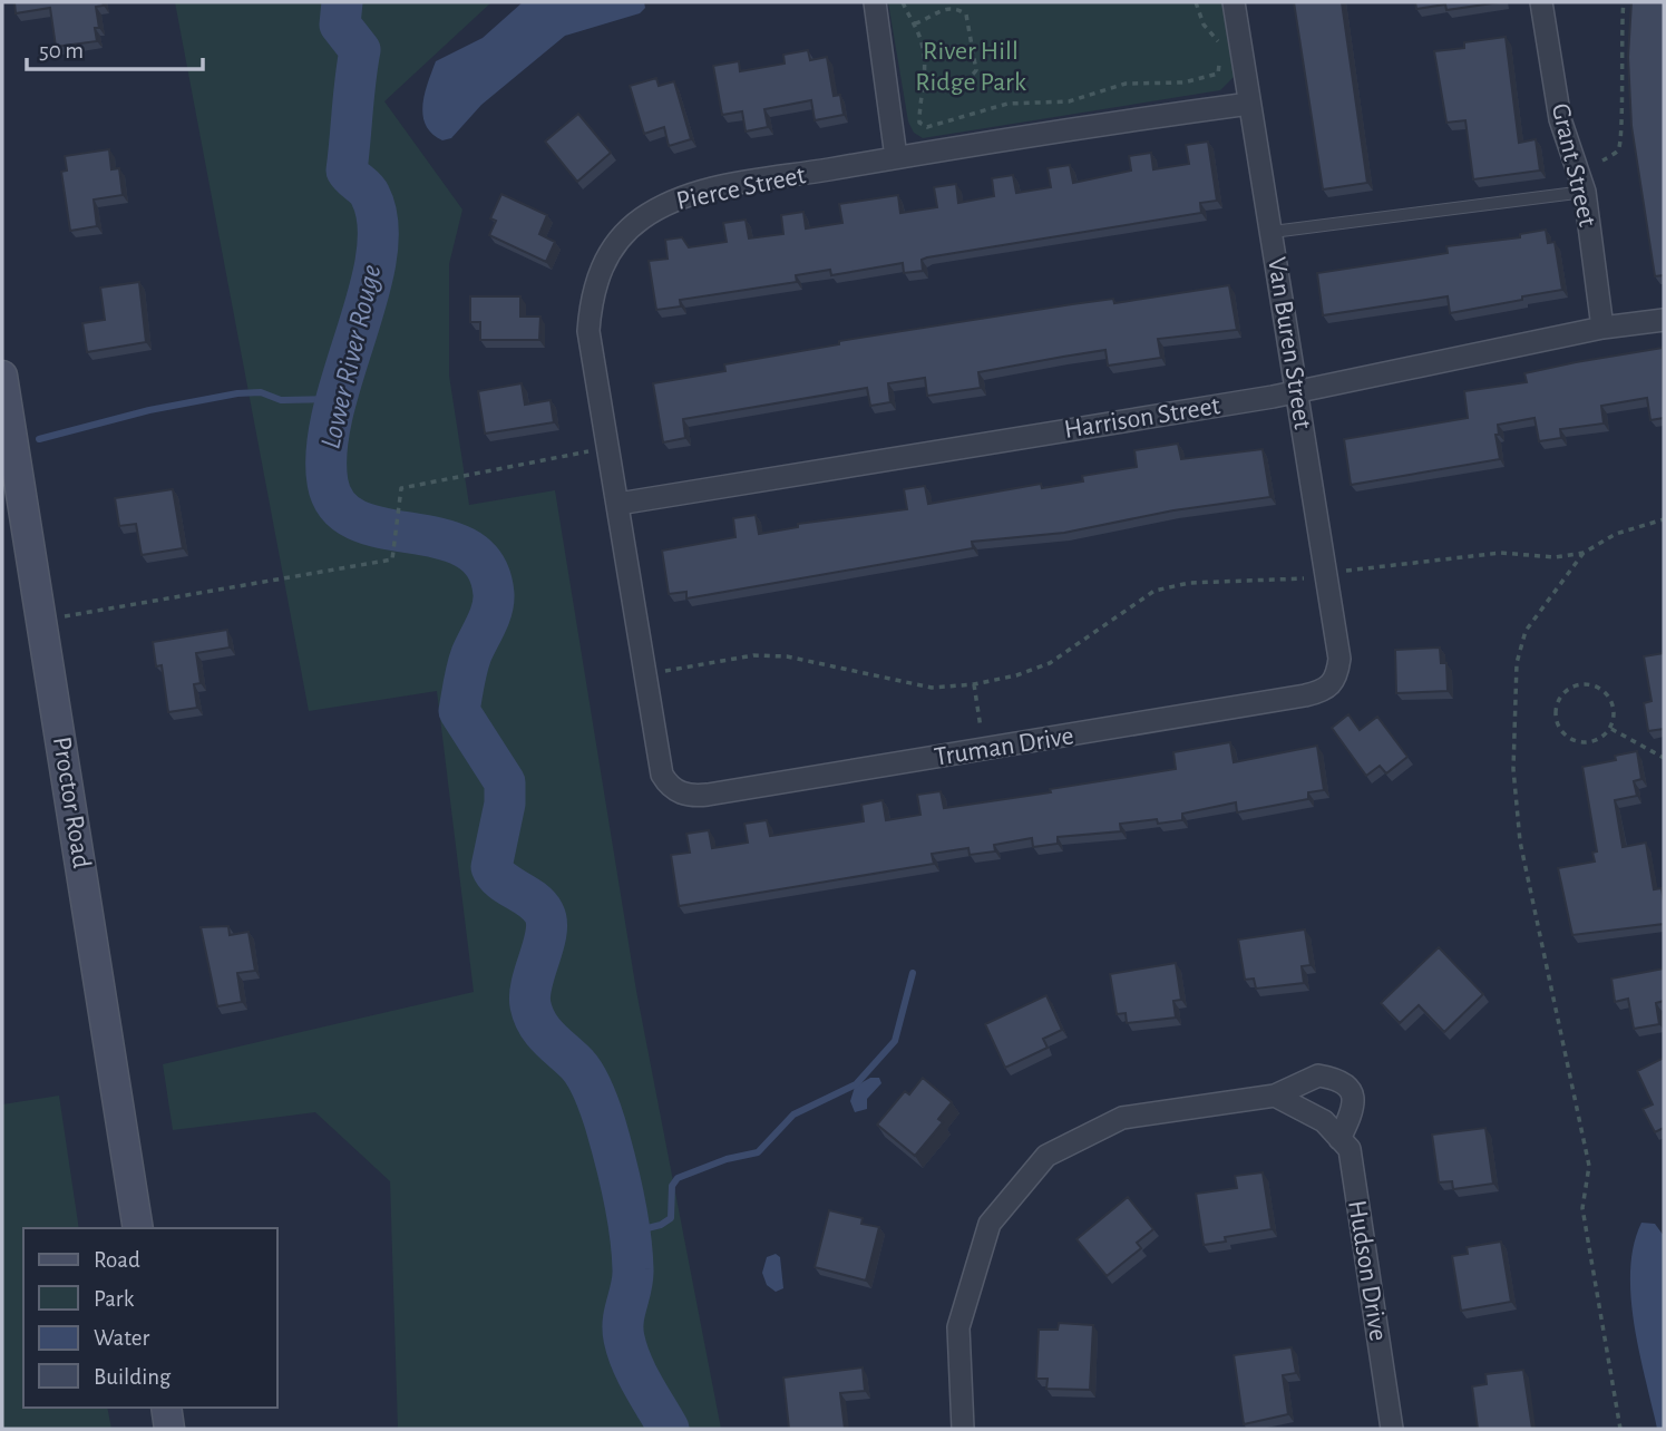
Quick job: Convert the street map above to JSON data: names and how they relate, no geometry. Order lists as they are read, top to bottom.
{
  "streets": {
    "street": [
      "Grant Street",
      "Pierce Street",
      "Van Buren Street",
      "Harrison Street",
      "Truman Drive",
      "Proctor Road",
      "Hudson Drive"
    ]
  },
  "crossings": [
    ["Grant Street", "Harrison Street"],
    ["Pierce Street", "Van Buren Street"],
    ["Pierce Street", "Harrison Street"],
    ["Pierce Street", "Truman Drive"],
    ["Van Buren Street", "Harrison Street"],
    ["Van Buren Street", "Truman Drive"]
  ],
  "water": ["Lower River Rouge"],
  "parks": ["River Hill Ridge Park"],
  "legend": [
    "Road",
    "Park",
    "Water",
    "Building"
  ],
  "scale_bar": "50 m"
}
